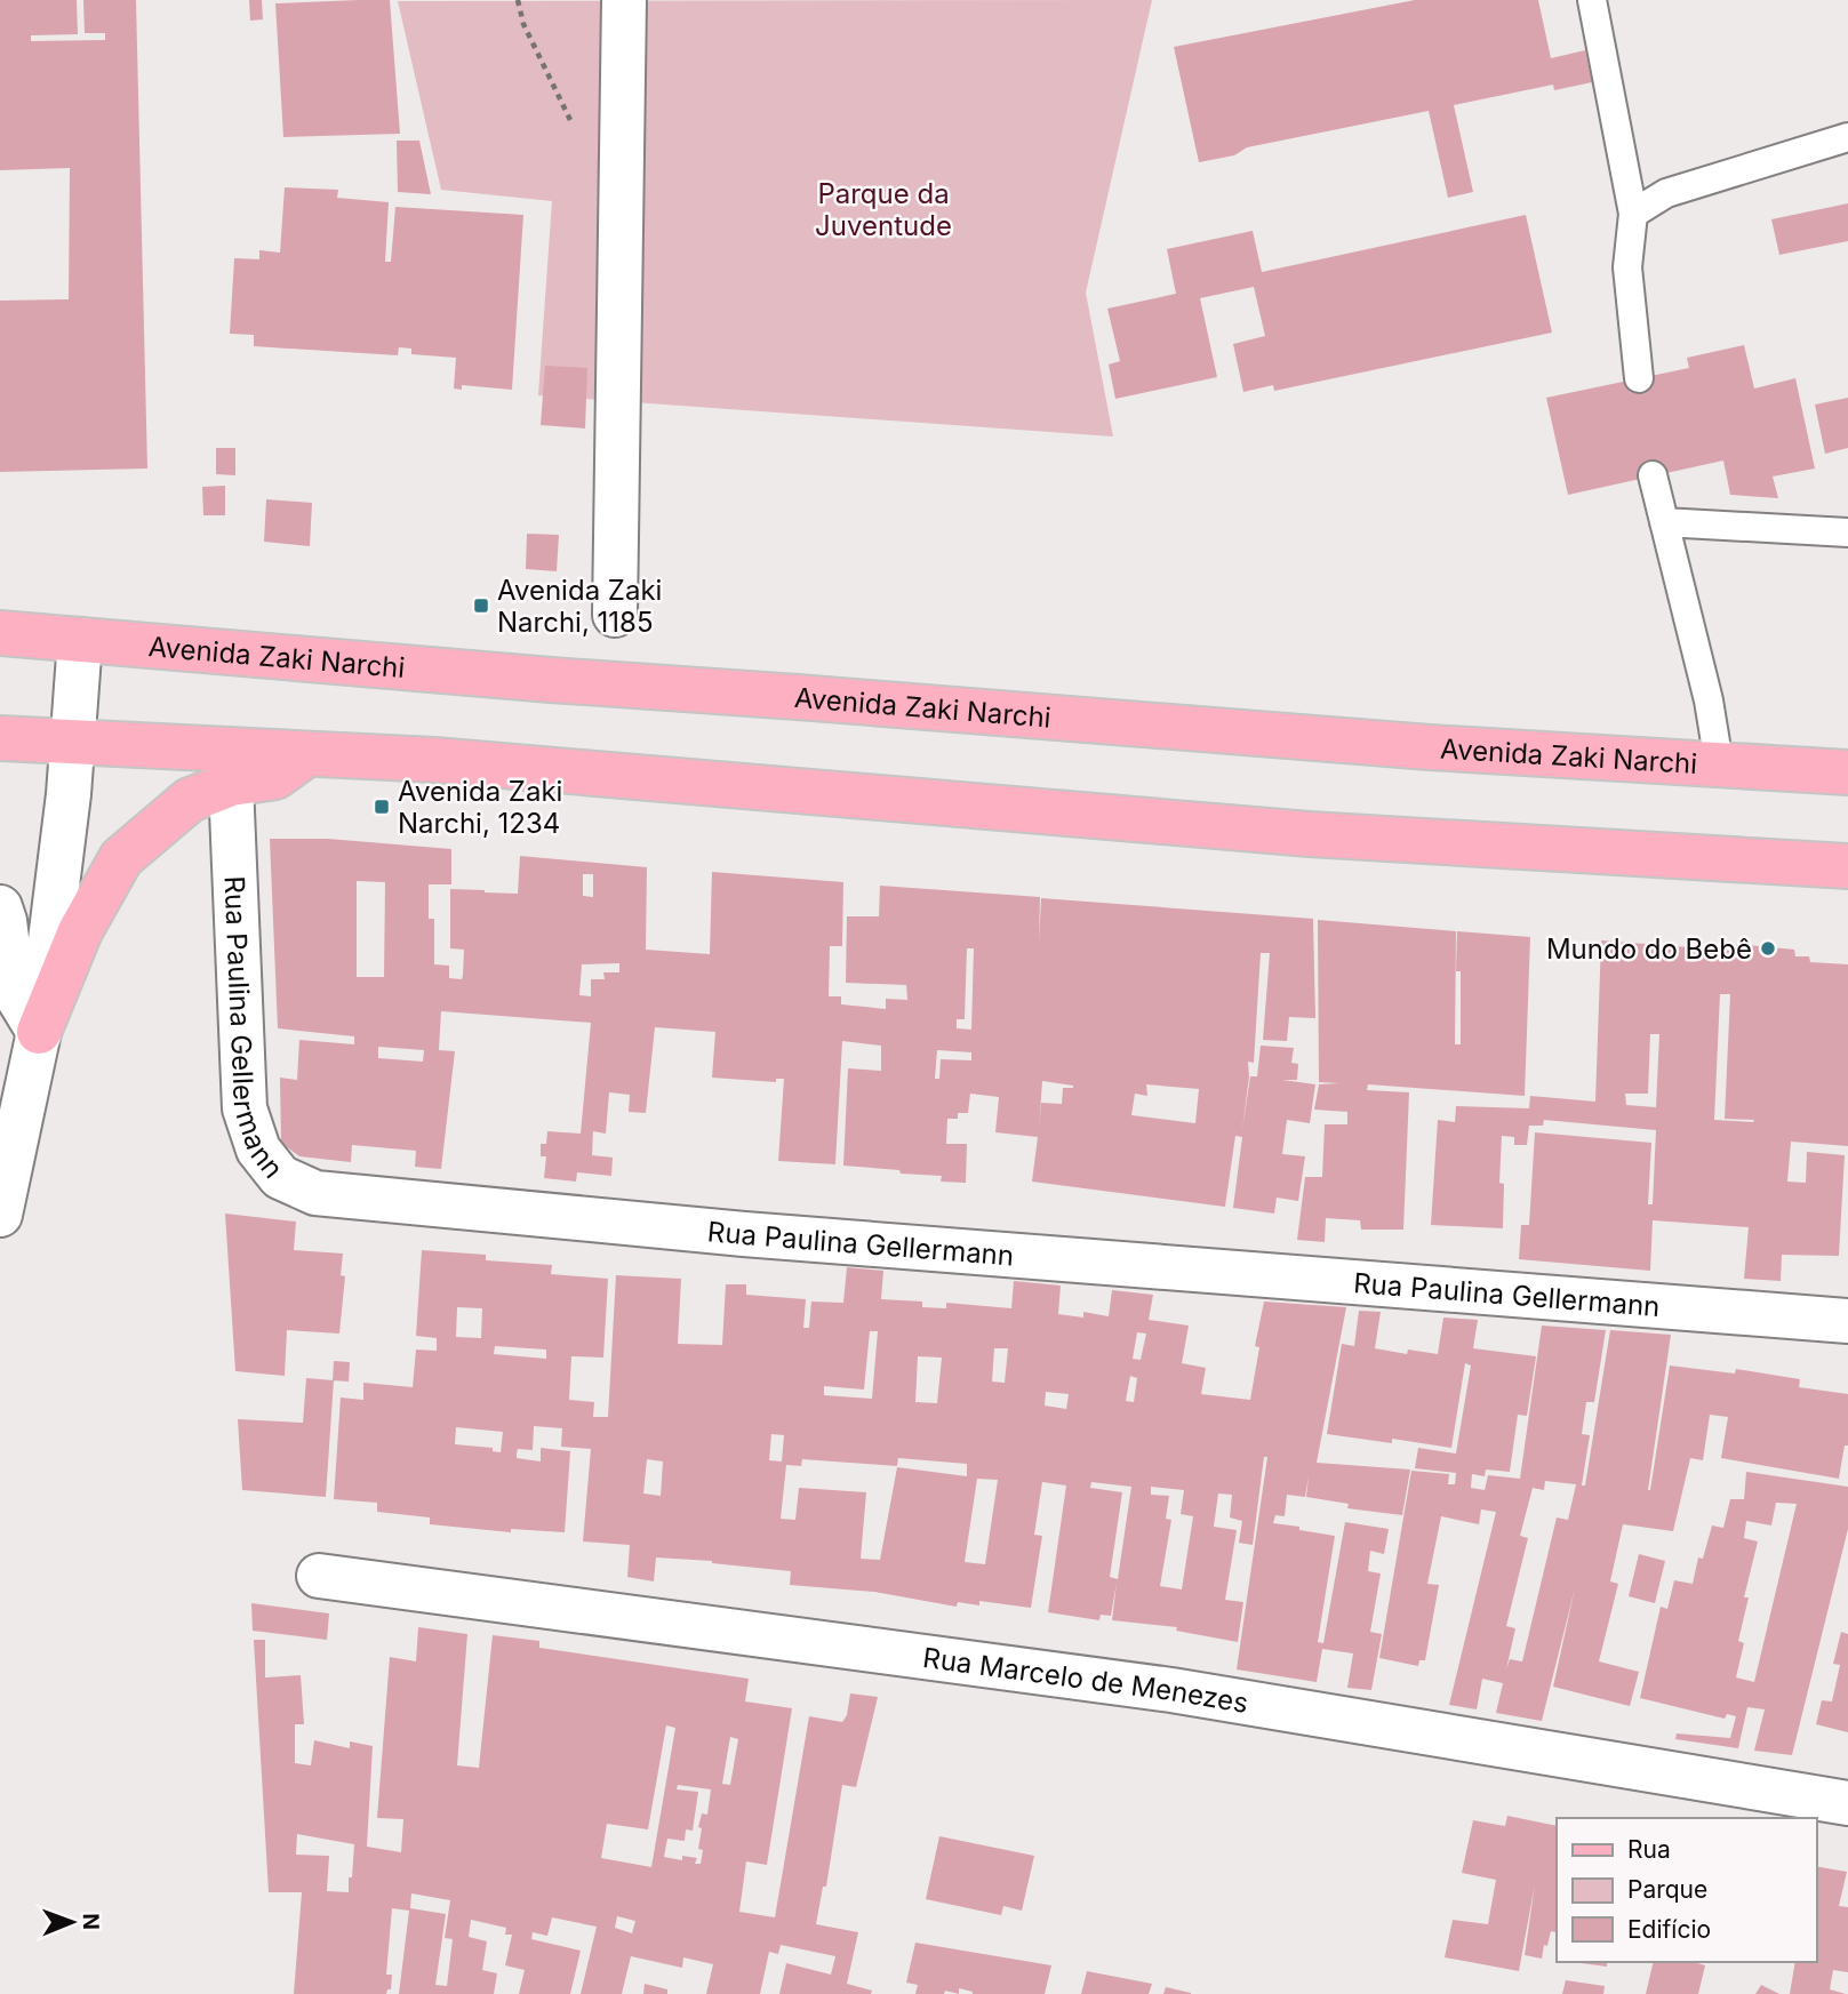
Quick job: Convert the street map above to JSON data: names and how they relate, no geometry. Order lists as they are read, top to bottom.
{
  "streets": {
    "main road": ["Avenida Zaki Narchi"],
    "street": ["Rua Paulina Gellermann", "Rua Marcelo de Menezes"]
  },
  "parks": ["Parque da Juventude"],
  "places": {
    "transit": ["Avenida Zaki Narchi, 1185", "Avenida Zaki Narchi, 1234"],
    "other": ["Mundo do Bebê"]
  },
  "legend": ["Rua", "Parque", "Edifício"],
  "north": "right"
}
